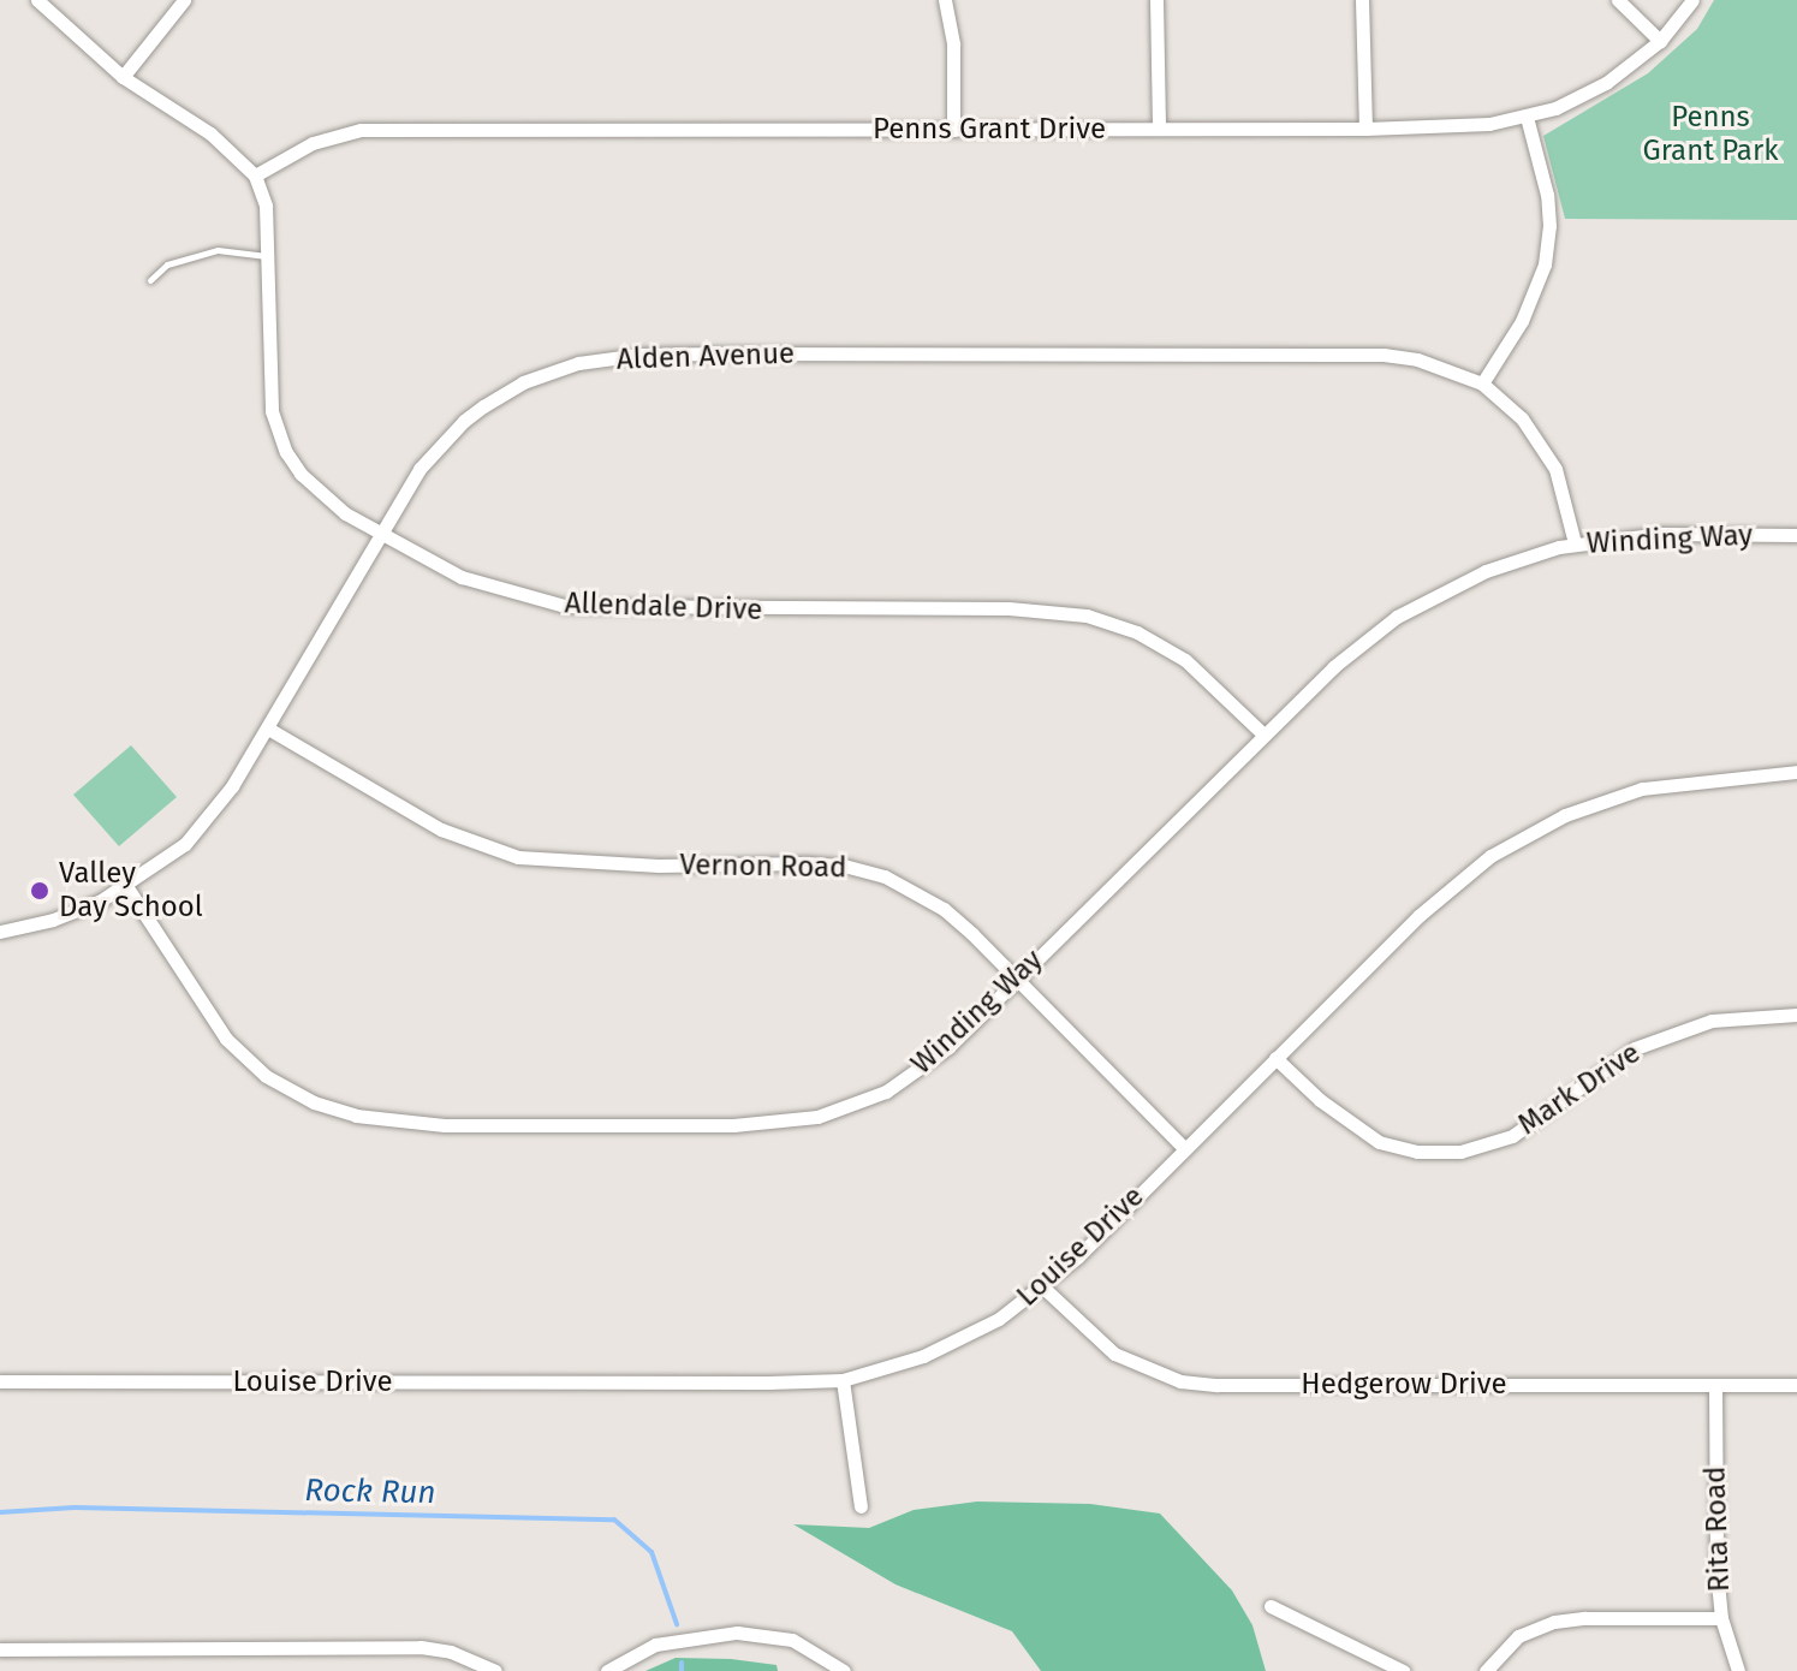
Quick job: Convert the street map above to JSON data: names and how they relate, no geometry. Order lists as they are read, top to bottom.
{
  "streets": {
    "street": [
      "Penns Grant Drive",
      "Alden Avenue",
      "Winding Way",
      "Allendale Drive",
      "Vernon Road",
      "Mark Drive",
      "Louise Drive",
      "Hedgerow Drive",
      "Rita Road"
    ]
  },
  "crossings": [
    ["Penns Grant Drive", "Allendale Drive"],
    ["Alden Avenue", "Winding Way"],
    ["Alden Avenue", "Allendale Drive"],
    ["Alden Avenue", "Vernon Road"],
    ["Winding Way", "Allendale Drive"],
    ["Winding Way", "Vernon Road"],
    ["Vernon Road", "Louise Drive"],
    ["Mark Drive", "Louise Drive"],
    ["Louise Drive", "Hedgerow Drive"],
    ["Hedgerow Drive", "Rita Road"]
  ],
  "water": ["Rock Run"],
  "parks": ["Penns Grant Park"],
  "places": ["Valley Day School"]
}
